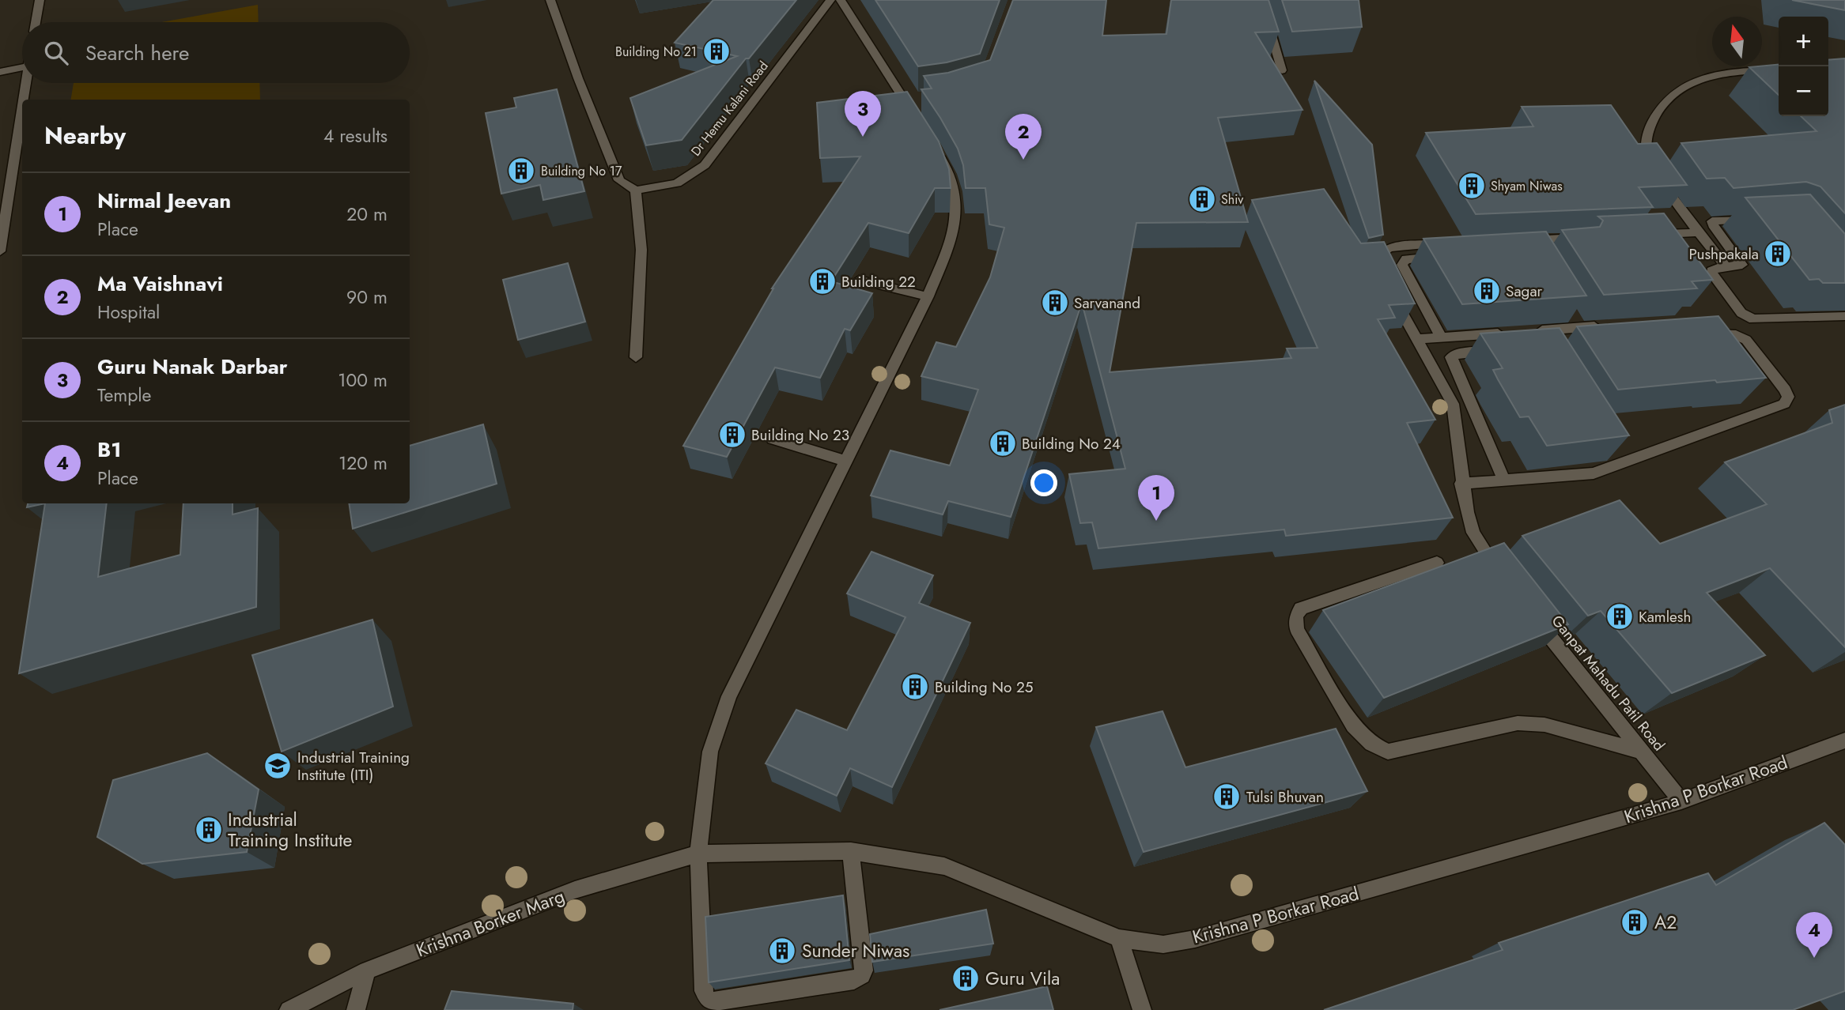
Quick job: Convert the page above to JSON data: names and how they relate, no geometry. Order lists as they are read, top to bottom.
{
  "streets": {
    "street": [
      "Dr Hemu Kalani Road",
      "Ganpat Mahadu Patil Road",
      "Krishna P Borkar Road",
      "Krishna Borker Marg"
    ]
  },
  "crossings": [
    ["Ganpat Mahadu Patil Road", "Krishna P Borkar Road"],
    ["Krishna P Borkar Road", "Krishna Borker Marg"]
  ],
  "places": {
    "building": [
      "Building No 21",
      "Building No 17",
      "Shyam Niwas",
      "Shiv",
      "Pushpakala",
      "Building 22",
      "Sagar",
      "Sarvanand",
      "Building No 23",
      "Building No 24",
      "Kamlesh",
      "Building No 25",
      "Tulsi Bhuvan",
      "Industrial Training Institute",
      "A2",
      "Sunder Niwas",
      "Guru Vila"
    ],
    "school or university": ["Industrial Training Institute (ITI)"]
  },
  "north": "top",
  "page": {
    "map_buttons": ["+", "−"],
    "search": "Search here",
    "pins": [
      "3",
      "2",
      "1",
      "4"
    ],
    "heading": ["Nearby", "4 results"],
    "list": [
      {
        "mark": "1",
        "name": "Nirmal Jeevan",
        "note": "Place",
        "value": "20 m"
      },
      {
        "mark": "2",
        "name": "Ma Vaishnavi",
        "note": "Hospital",
        "value": "90 m"
      },
      {
        "mark": "3",
        "name": "Guru Nanak Darbar",
        "note": "Temple",
        "value": "100 m"
      },
      {
        "mark": "4",
        "name": "B1",
        "note": "Place",
        "value": "120 m"
      }
    ]
  }
}
